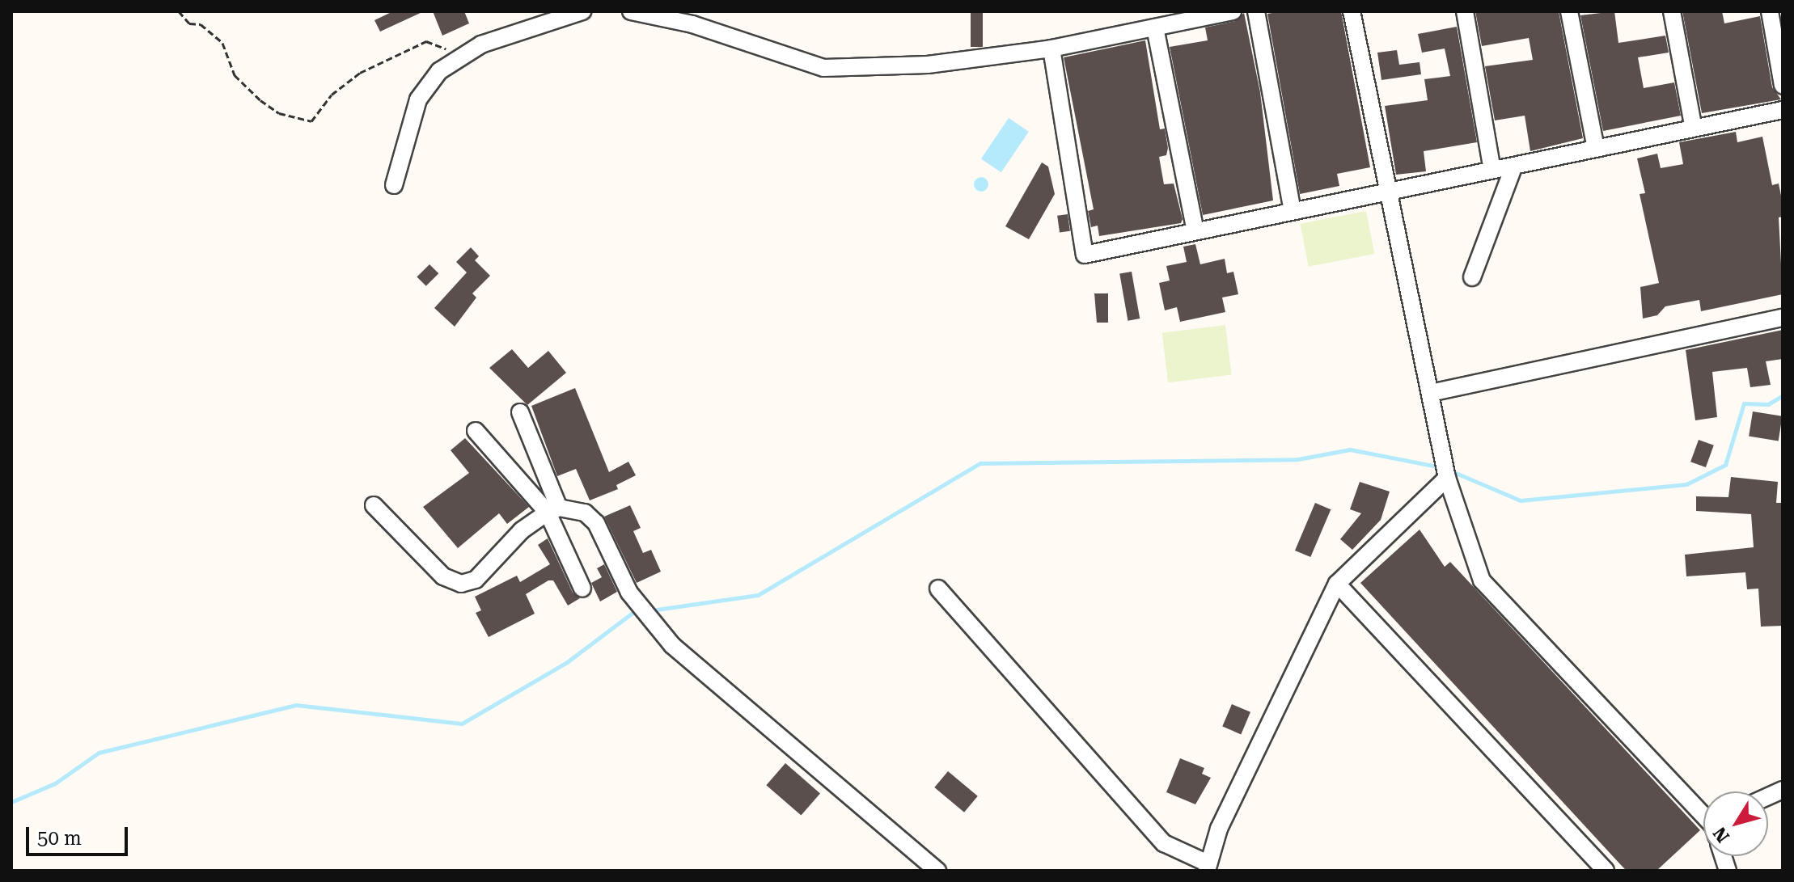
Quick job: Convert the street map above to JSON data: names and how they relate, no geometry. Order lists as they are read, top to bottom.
{
  "scale_bar": "50 m",
  "north": "bottom left"
}
